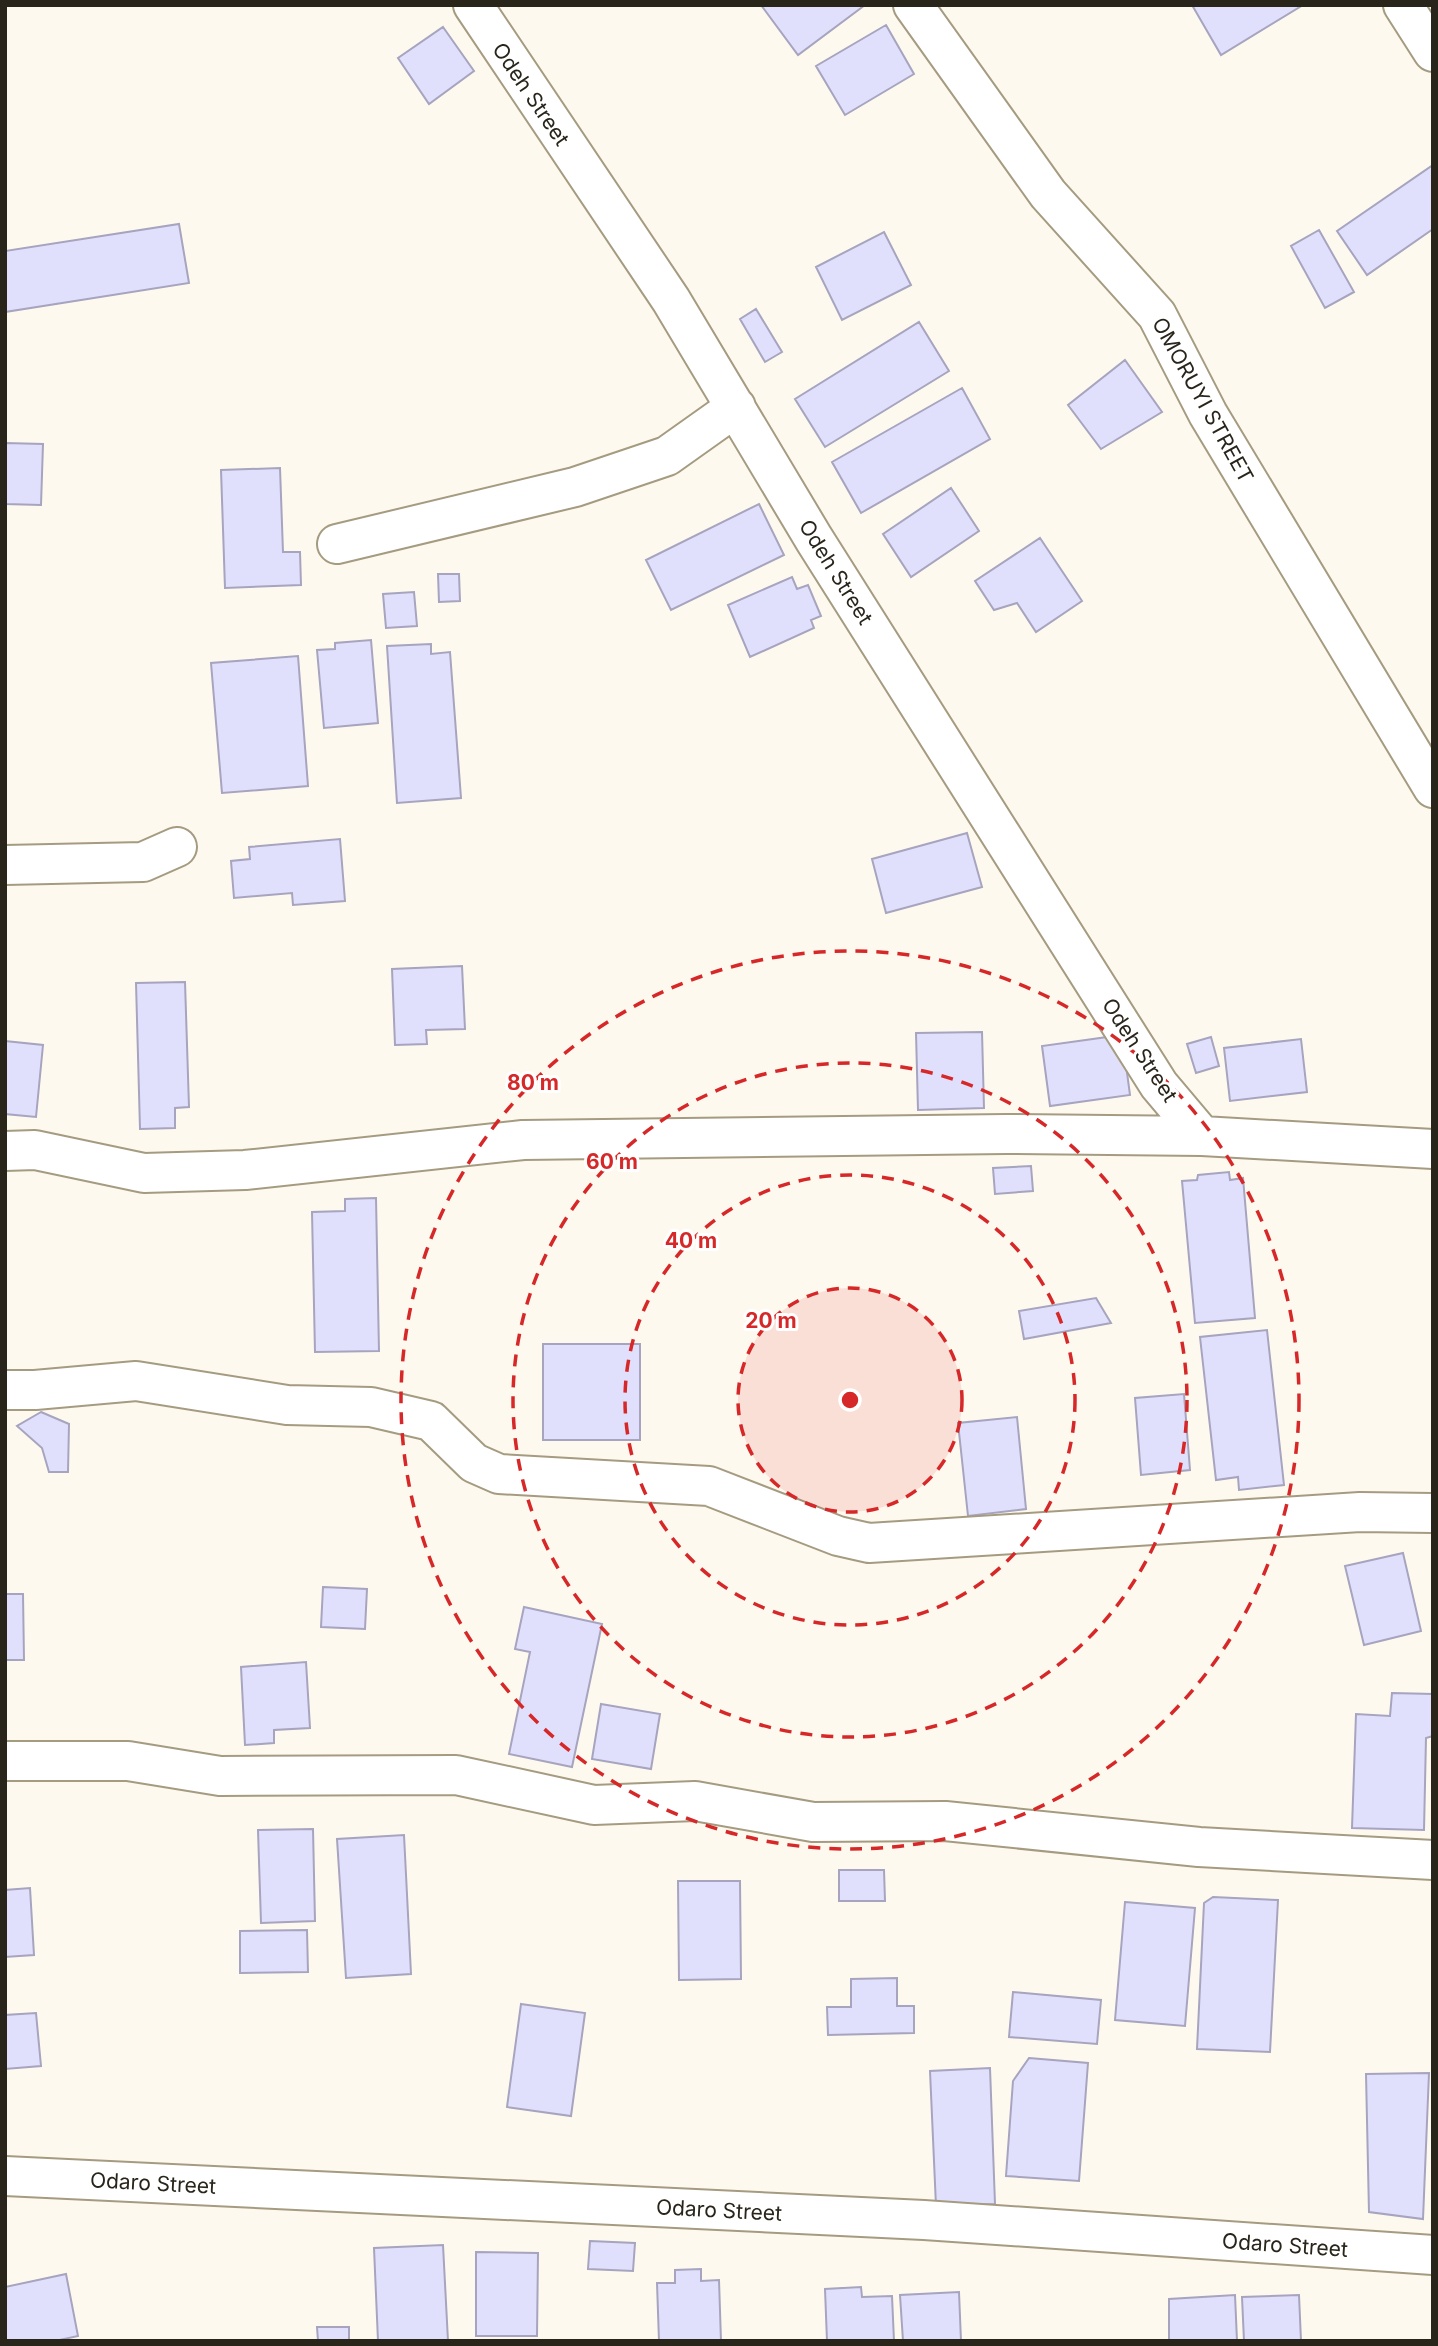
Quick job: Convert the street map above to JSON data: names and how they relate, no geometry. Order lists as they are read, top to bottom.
{
  "streets": {
    "street": ["Odeh Street", "OMORUYI STREET", "Odaro Street"]
  },
  "rings": [
    "80 m",
    "60 m",
    "40 m",
    "20 m"
  ]
}
